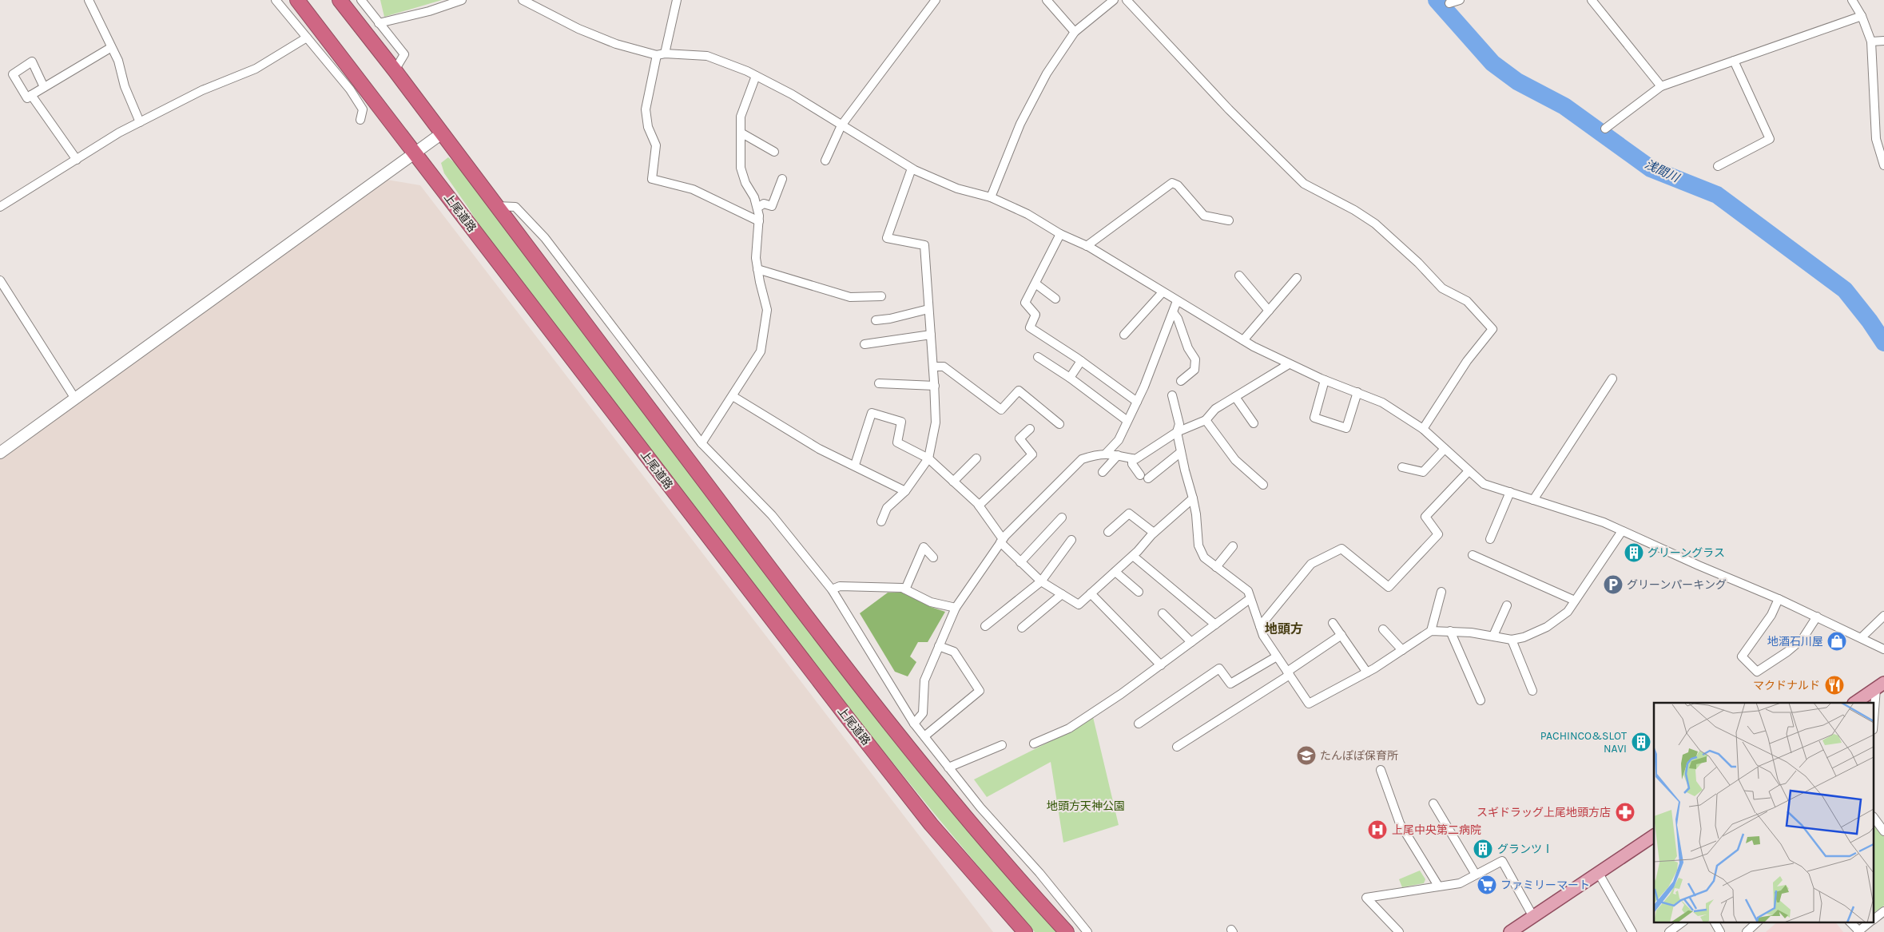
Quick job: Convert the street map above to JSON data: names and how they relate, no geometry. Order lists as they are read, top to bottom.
{
  "streets": {
    "highway": ["上尾道路"]
  },
  "districts": ["地頭方"],
  "water": ["浅間川"],
  "parks": ["地頭方天神公園"],
  "places": {
    "building": ["グリーングラス", "PACHINCO&SLOT NAVI", "グランツⅠ"],
    "parking": ["グリーンパーキング"],
    "shop": ["地酒石川屋"],
    "restaurant": ["マクドナルド"],
    "school or university": ["たんぽぽ保育所"],
    "pharmacy": ["スギドラッグ上尾地頭方店"],
    "hospital": ["上尾中央第二病院"],
    "supermarket": ["ファミリーマート"]
  }
}
